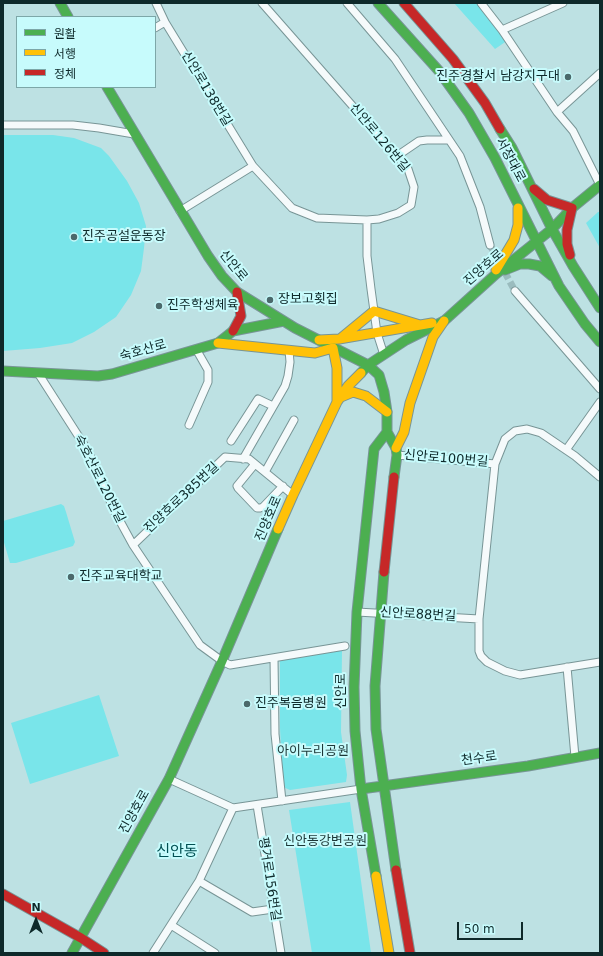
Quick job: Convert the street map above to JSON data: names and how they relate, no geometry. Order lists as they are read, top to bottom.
{
  "streets": {
    "street": [
      "신안로138번길",
      "신안로126번길",
      "서장대로",
      "신안로",
      "진양호로",
      "숙호산로",
      "신안로100번길",
      "숙호산로120번길",
      "진양호로385번길",
      "신안로88번길",
      "천수로",
      "평거로156번길"
    ]
  },
  "crossings": [
    ["신안로138번길", "신안로126번길"],
    ["서장대로", "진양호로"],
    ["신안로", "진양호로"],
    ["신안로", "숙호산로"],
    ["신안로", "신안로100번길"],
    ["신안로", "신안로88번길"],
    ["신안로", "천수로"],
    ["진양호로", "숙호산로120번길"],
    ["진양호로", "진양호로385번길"],
    ["숙호산로", "숙호산로120번길"],
    ["신안로100번길", "신안로88번길"],
    ["숙호산로120번길", "진양호로385번길"]
  ],
  "districts": ["신안동"],
  "parks": ["아이누리공원", "신안동강변공원"],
  "places": [
    "진주경찰서 남강지구대",
    "진주공설운동장",
    "장보고횟집",
    "진주학생체육",
    "진주교육대학교",
    "진주복음병원"
  ],
  "legend": ["원활", "서행", "정체"],
  "scale_bar": "50 m",
  "north": "top"
}
